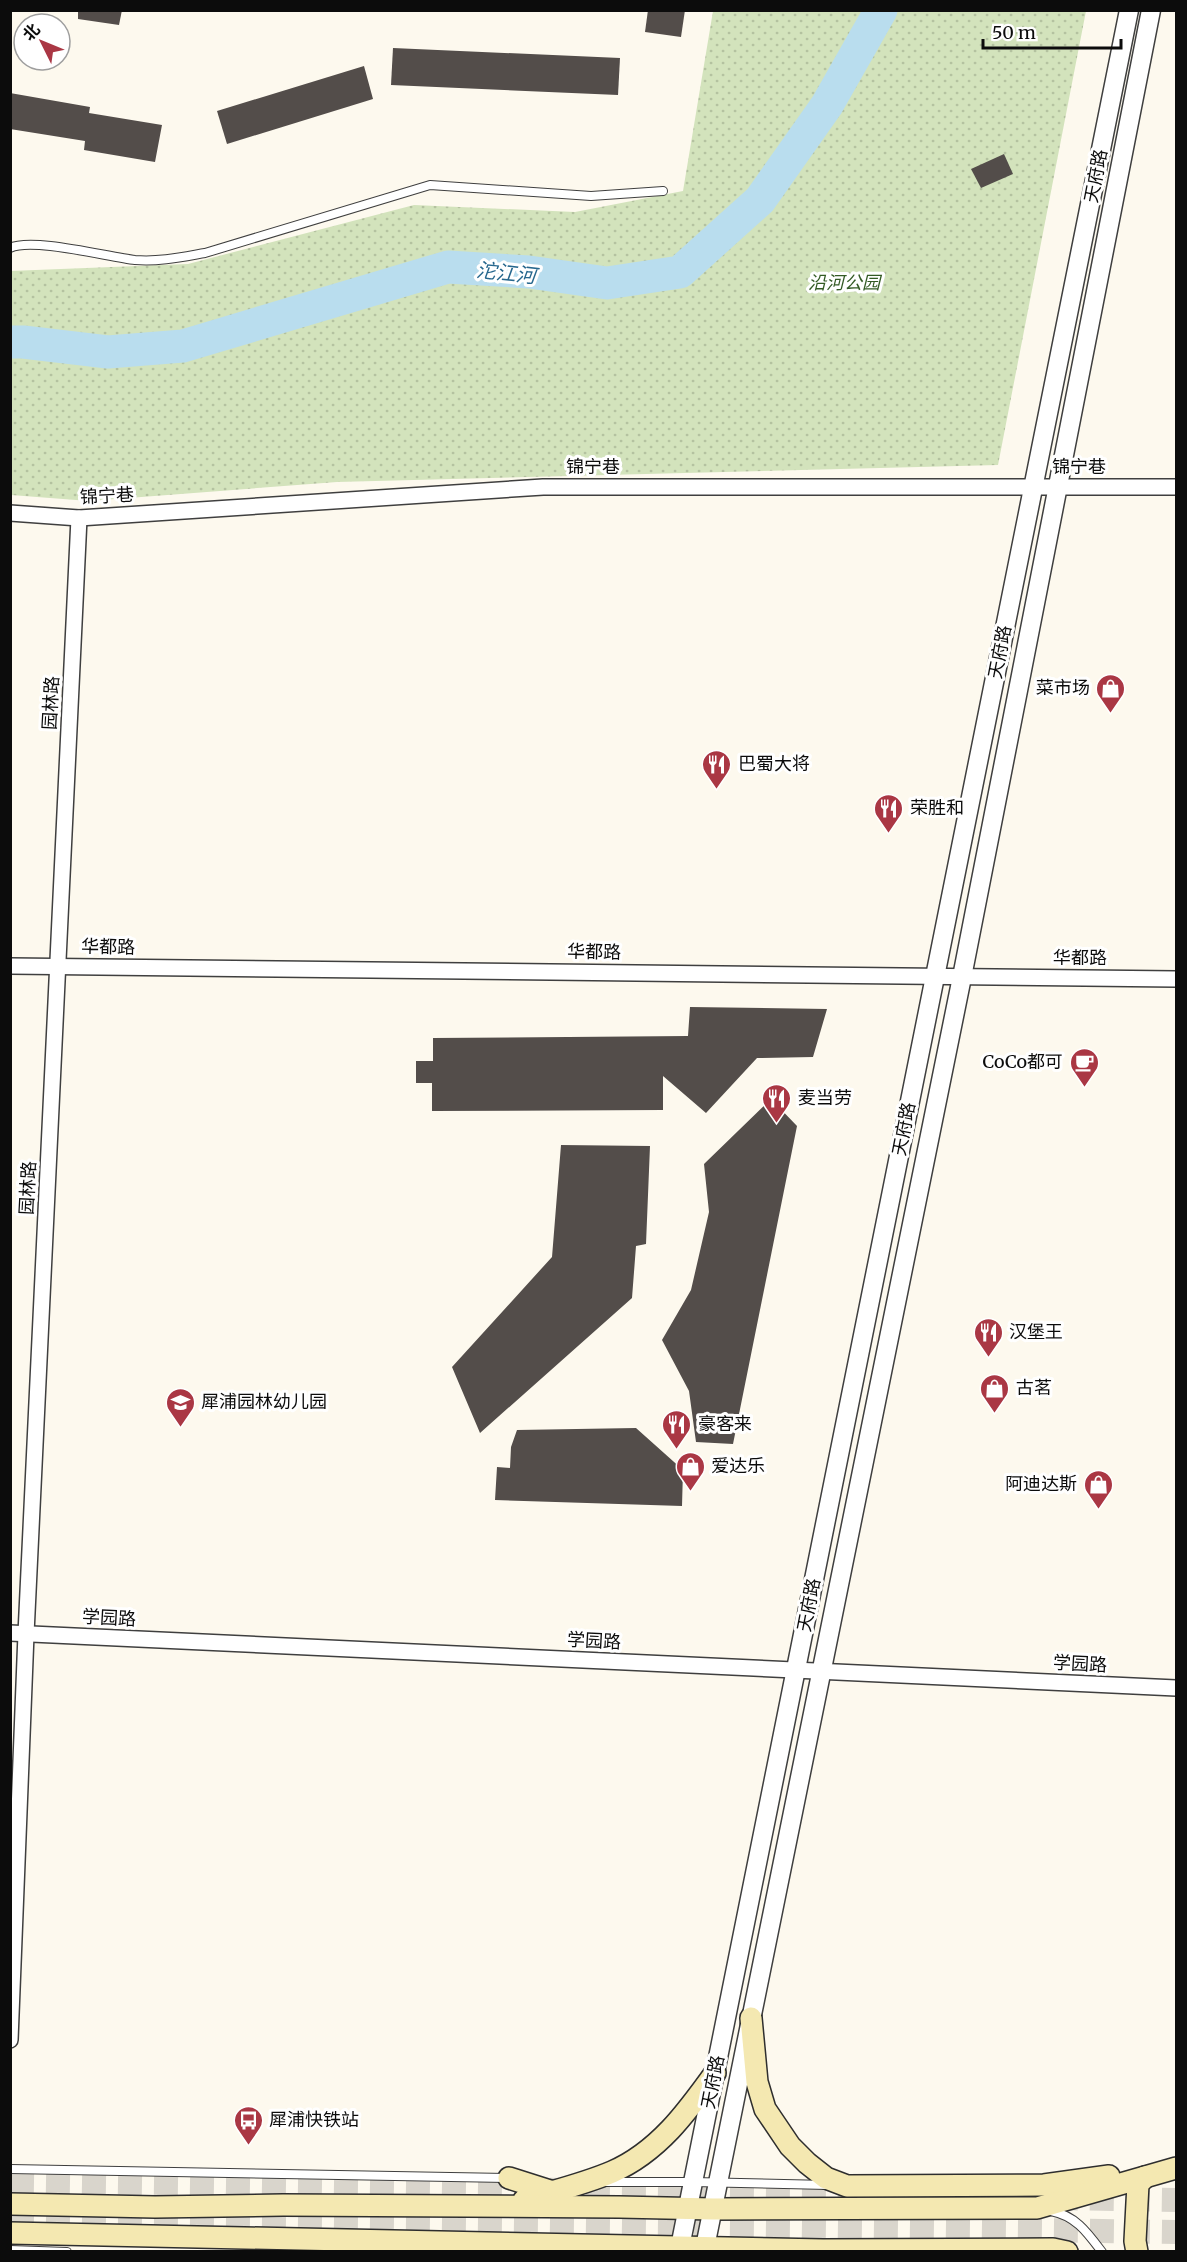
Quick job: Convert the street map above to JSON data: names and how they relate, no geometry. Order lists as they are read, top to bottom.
{
  "streets": {
    "street": [
      "天府路",
      "锦宁巷",
      "园林路",
      "华都路",
      "学园路"
    ]
  },
  "crossings": [
    ["天府路", "锦宁巷"],
    ["天府路", "华都路"],
    ["天府路", "学园路"],
    ["锦宁巷", "园林路"],
    ["园林路", "华都路"],
    ["园林路", "学园路"]
  ],
  "water": ["沱江河"],
  "parks": ["沿河公园"],
  "places": {
    "shop": [
      "菜市场",
      "古茗",
      "爱达乐",
      "阿迪达斯"
    ],
    "restaurant": [
      "巴蜀大将",
      "荣胜和",
      "麦当劳",
      "汉堡王",
      "豪客来"
    ],
    "cafe": ["CoCo都可"],
    "school or university": ["犀浦园林幼儿园"],
    "bus stop": ["犀浦快铁站"]
  },
  "scale_bar": "50 m",
  "north": "top left"
}
